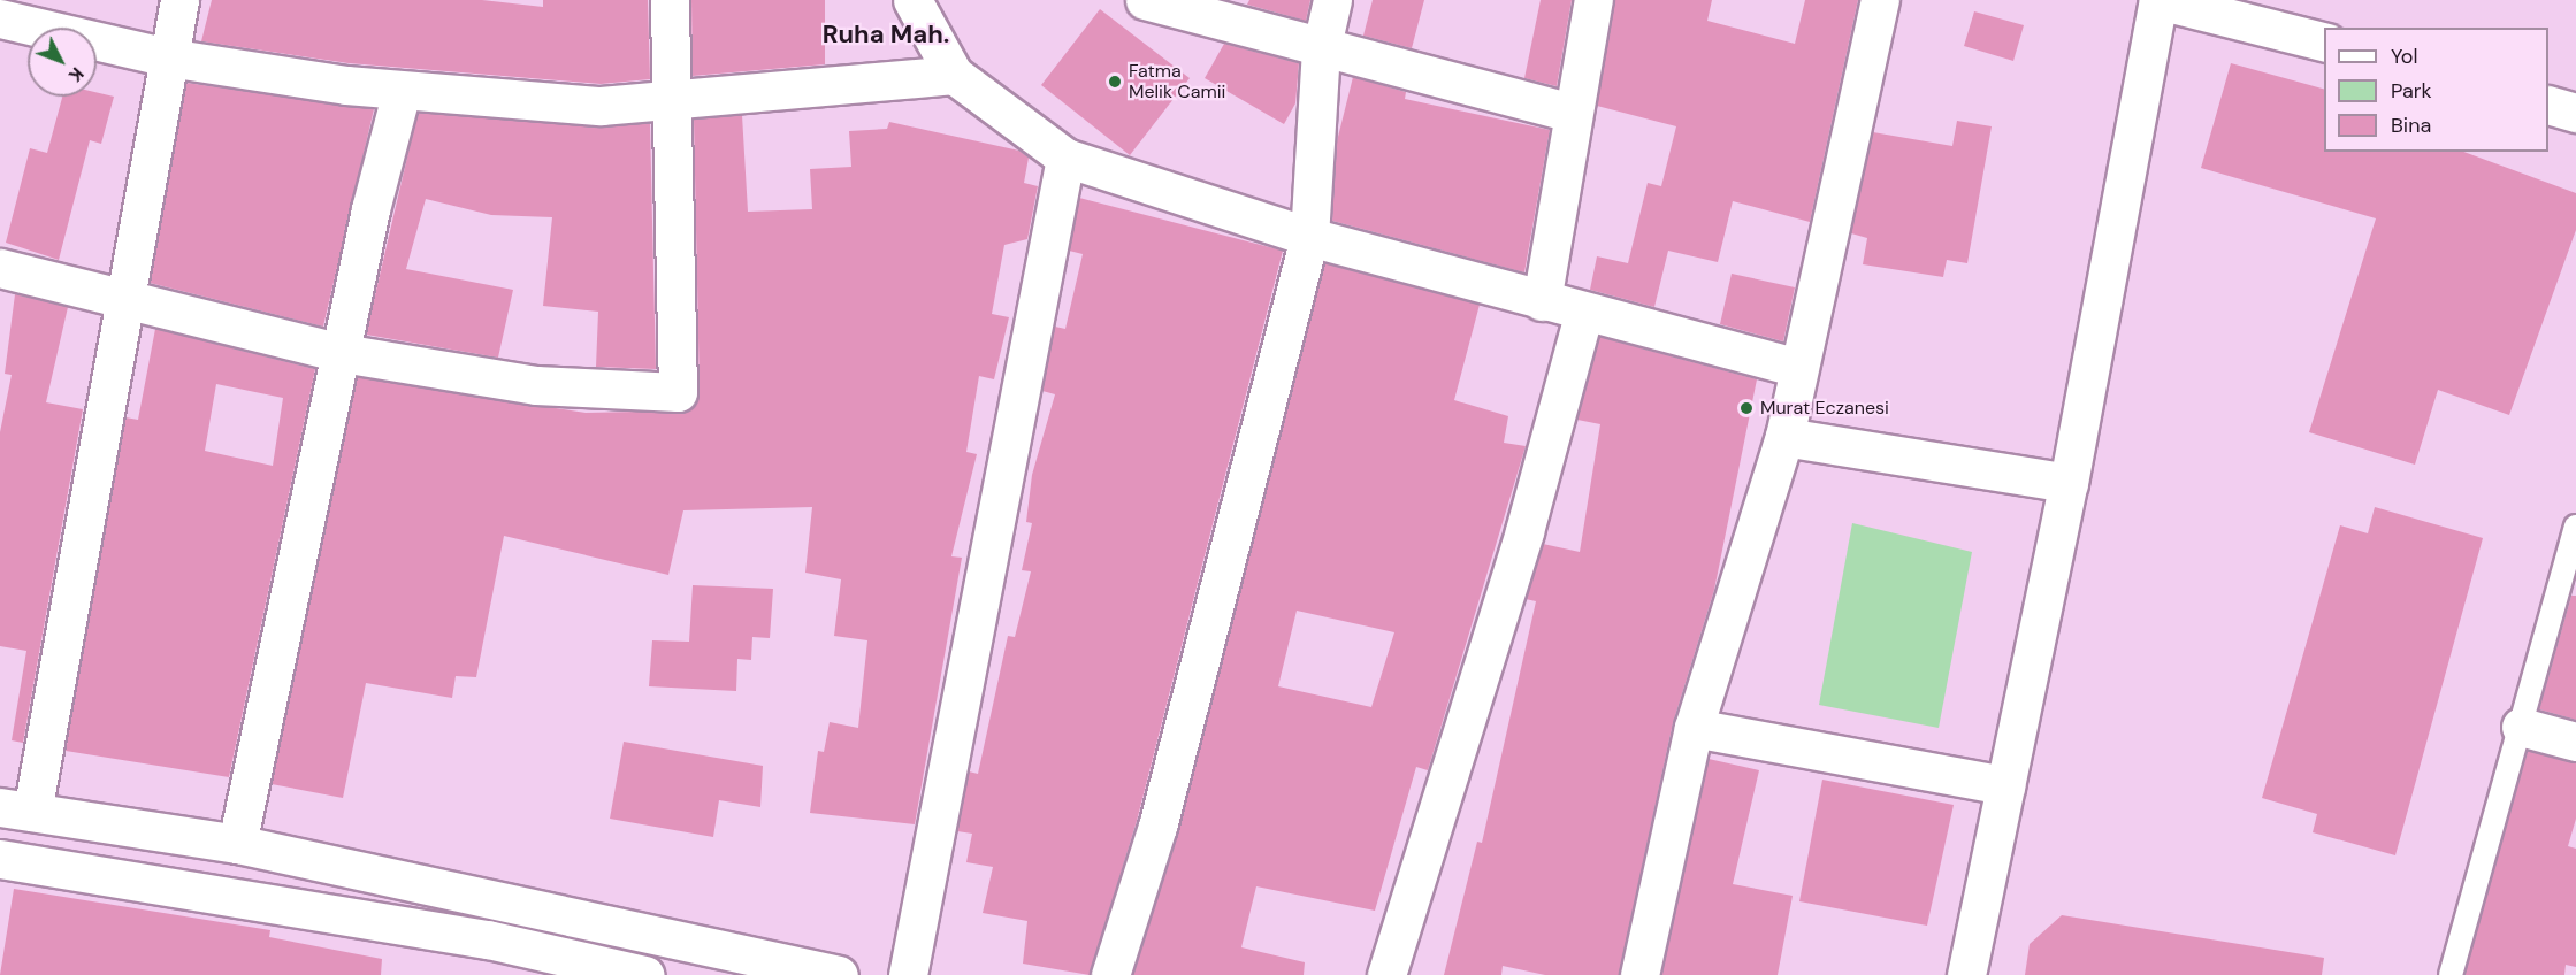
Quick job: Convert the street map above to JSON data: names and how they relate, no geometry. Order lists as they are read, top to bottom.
{
  "districts": ["Ruha Mah."],
  "places": ["Fatma Melik Camii", "Murat Eczanesi"],
  "legend": ["Yol", "Park", "Bina"],
  "north": "bottom right"
}
